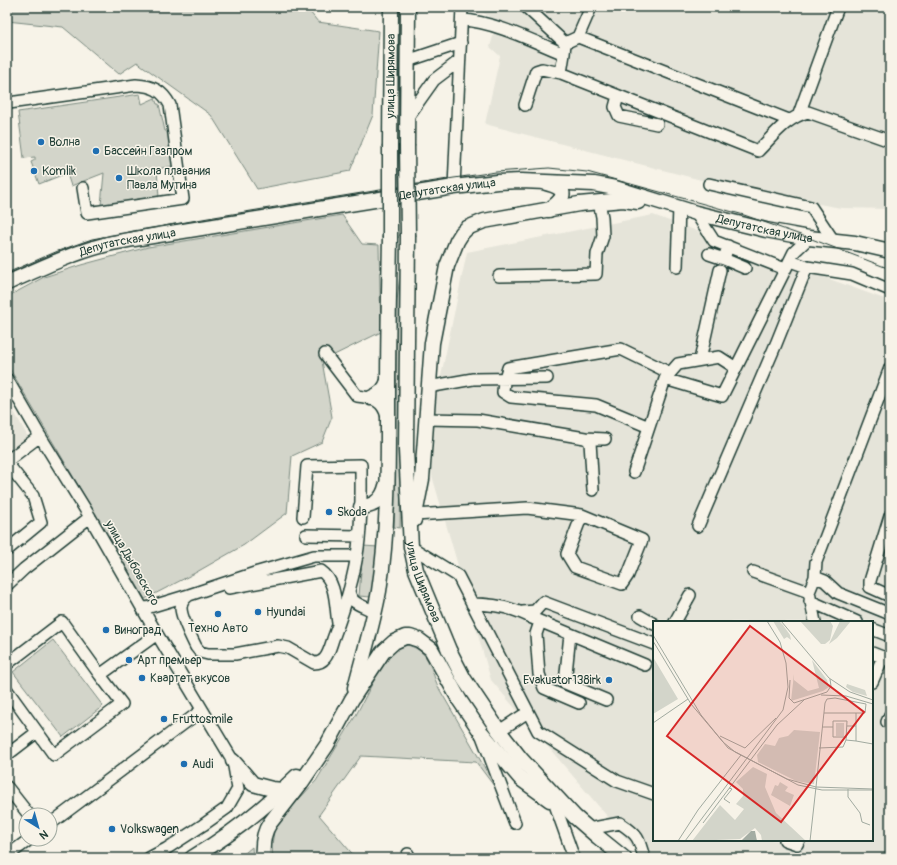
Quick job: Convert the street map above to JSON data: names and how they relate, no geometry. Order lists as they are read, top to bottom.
{
  "streets": {
    "main road": ["улица Ширямова", "Депутатская улица"],
    "street": ["улица Дыбовского"]
  },
  "places": [
    "Волна",
    "Бассейн Газпром",
    "Komlik",
    "Школа плавания Павла Мутина",
    "Skoda",
    "Hyundai",
    "Техно Авто",
    "Виноград",
    "Арт премьер",
    "Квартет вкусов",
    "Evakuator138irk",
    "Fruttosmile",
    "Audi",
    "Volkswagen"
  ],
  "north": "bottom right"
}
